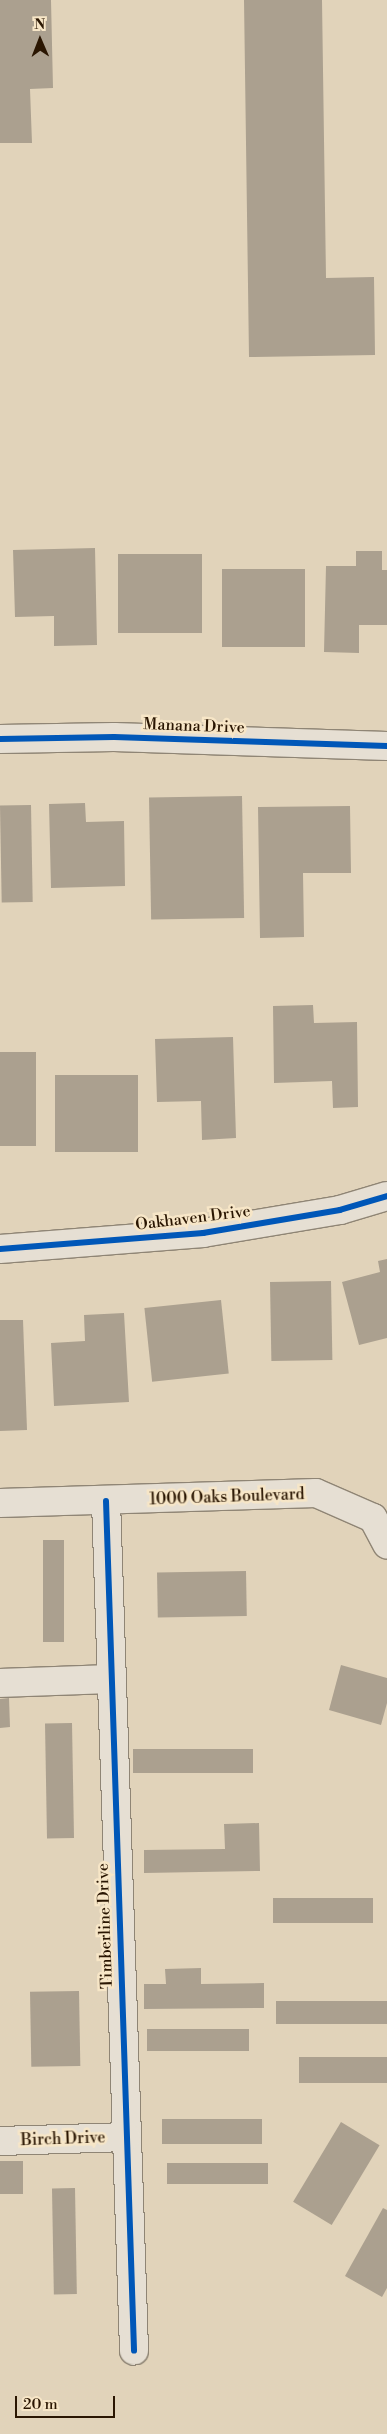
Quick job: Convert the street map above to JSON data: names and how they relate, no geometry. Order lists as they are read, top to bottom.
{
  "streets": {
    "street": [
      "Manana Drive",
      "Oakhaven Drive",
      "1000 Oaks Boulevard",
      "Timberline Drive",
      "Birch Drive"
    ]
  },
  "crossings": [
    ["1000 Oaks Boulevard", "Timberline Drive"],
    ["Timberline Drive", "Birch Drive"]
  ],
  "scale_bar": "20 m",
  "north": "top"
}
